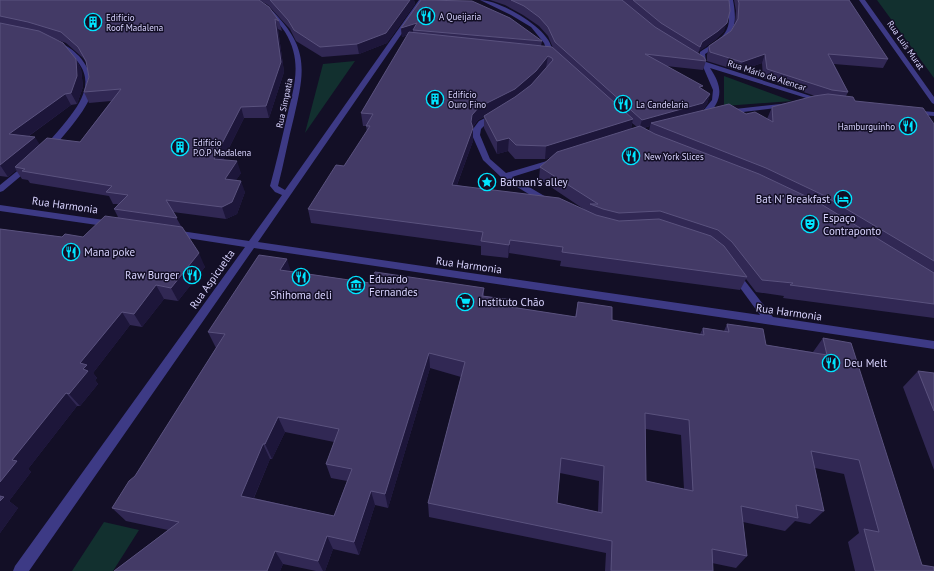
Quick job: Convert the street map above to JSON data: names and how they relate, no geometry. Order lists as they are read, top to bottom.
{
  "streets": {
    "street": [
      "Rua Luís Murat",
      "Rua Mário de Alencar",
      "Rua Simpatia",
      "Rua Harmonia",
      "Rua Aspicuelta"
    ]
  },
  "crossings": [
    ["Rua Simpatia", "Rua Aspicuelta"],
    ["Rua Harmonia", "Rua Aspicuelta"]
  ],
  "places": {
    "restaurant": [
      "A Queijaria",
      "La Candelaria",
      "Hamburguinho",
      "New York Slices",
      "Mana poke",
      "Raw Burger",
      "Shihoma deli",
      "Deu Melt"
    ],
    "building": ["Edifício Roof Madalena", "Edifício Ouro Fino", "Edifício P.O.P Madalena"],
    "place": ["Batman's alley"],
    "hotel": ["Bat N' Breakfast"],
    "theatre": ["Espaço Contraponto"],
    "museum": ["Eduardo Fernandes"],
    "supermarket": ["Instituto Chão"]
  }
}
